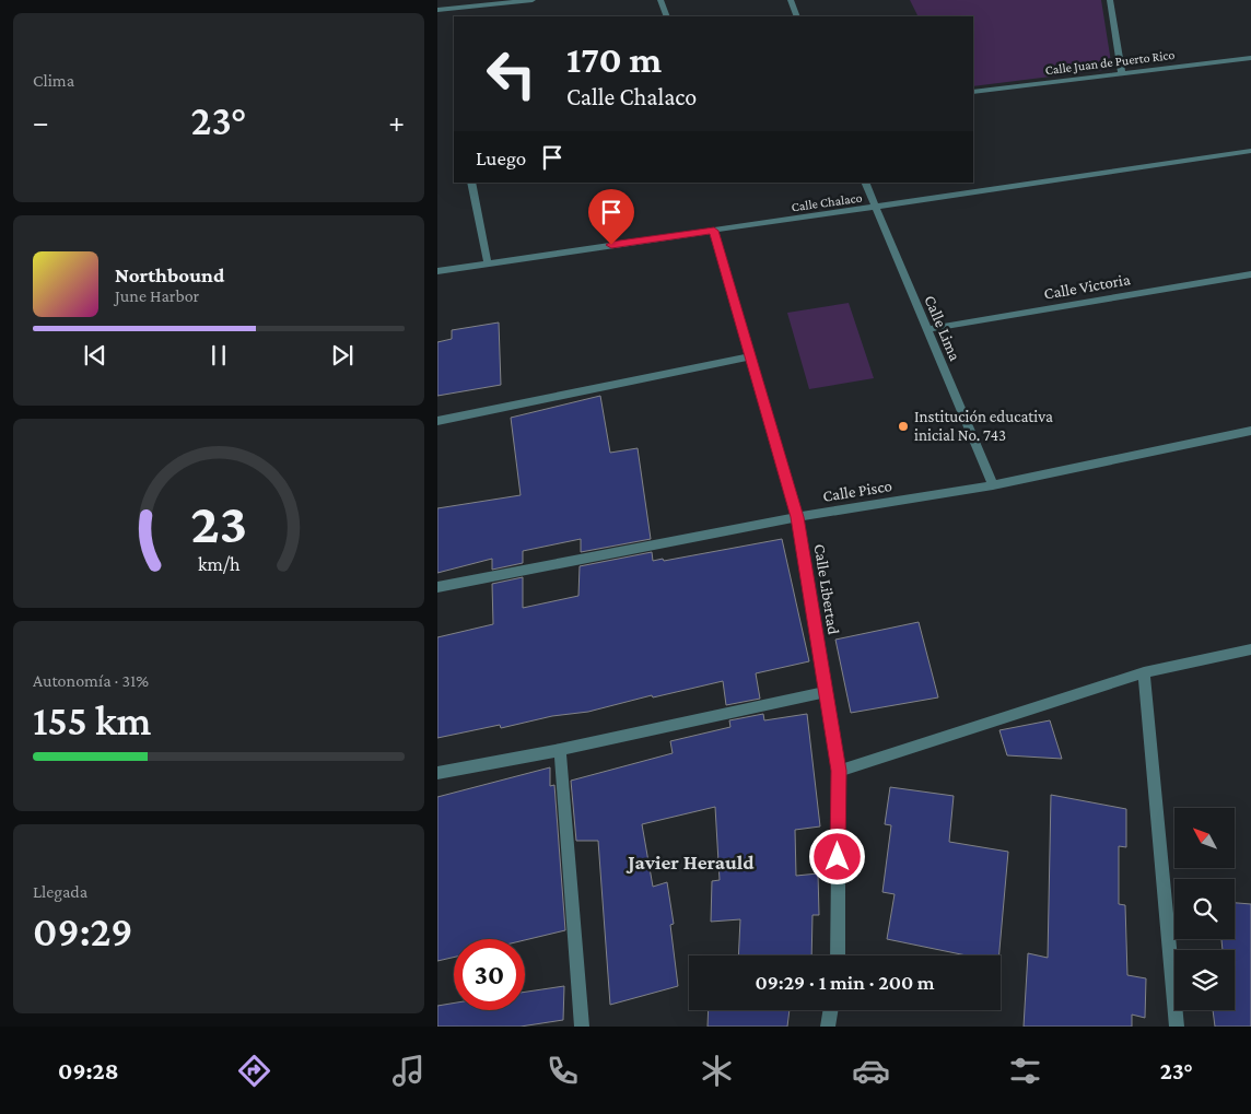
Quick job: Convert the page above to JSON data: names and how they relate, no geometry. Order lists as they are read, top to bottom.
{
  "streets": {
    "street": [
      "Calle Juan de Puerto Rico",
      "Calle Chalaco",
      "Calle Victoria",
      "Calle Lima",
      "Calle Pisco",
      "Calle Libertad"
    ]
  },
  "crossings": [
    ["Calle Chalaco", "Calle Lima"],
    ["Calle Chalaco", "Calle Libertad"],
    ["Calle Victoria", "Calle Lima"],
    ["Calle Lima", "Calle Pisco"],
    ["Calle Pisco", "Calle Libertad"]
  ],
  "districts": ["Javier Herauld"],
  "places": ["Institución educativa inicial No. 743"],
  "north": "top left",
  "page": {
    "tile": [
      "Clima",
      ["Autonomía · 31%", "155 km"],
      ["Llegada", "09:29"]
    ],
    "turn": ["170 m", "Calle Chalaco"],
    "heat": ["−", "23°", "+"],
    "then": "Luego",
    "song": ["Northbound", "June Harbor"],
    "limit": "30",
    "trip": "09:29 · 1 min · 200 m",
    "tabs": ["09:28", "23°"],
    "gauge": ["23", "km/h"]
  }
}
